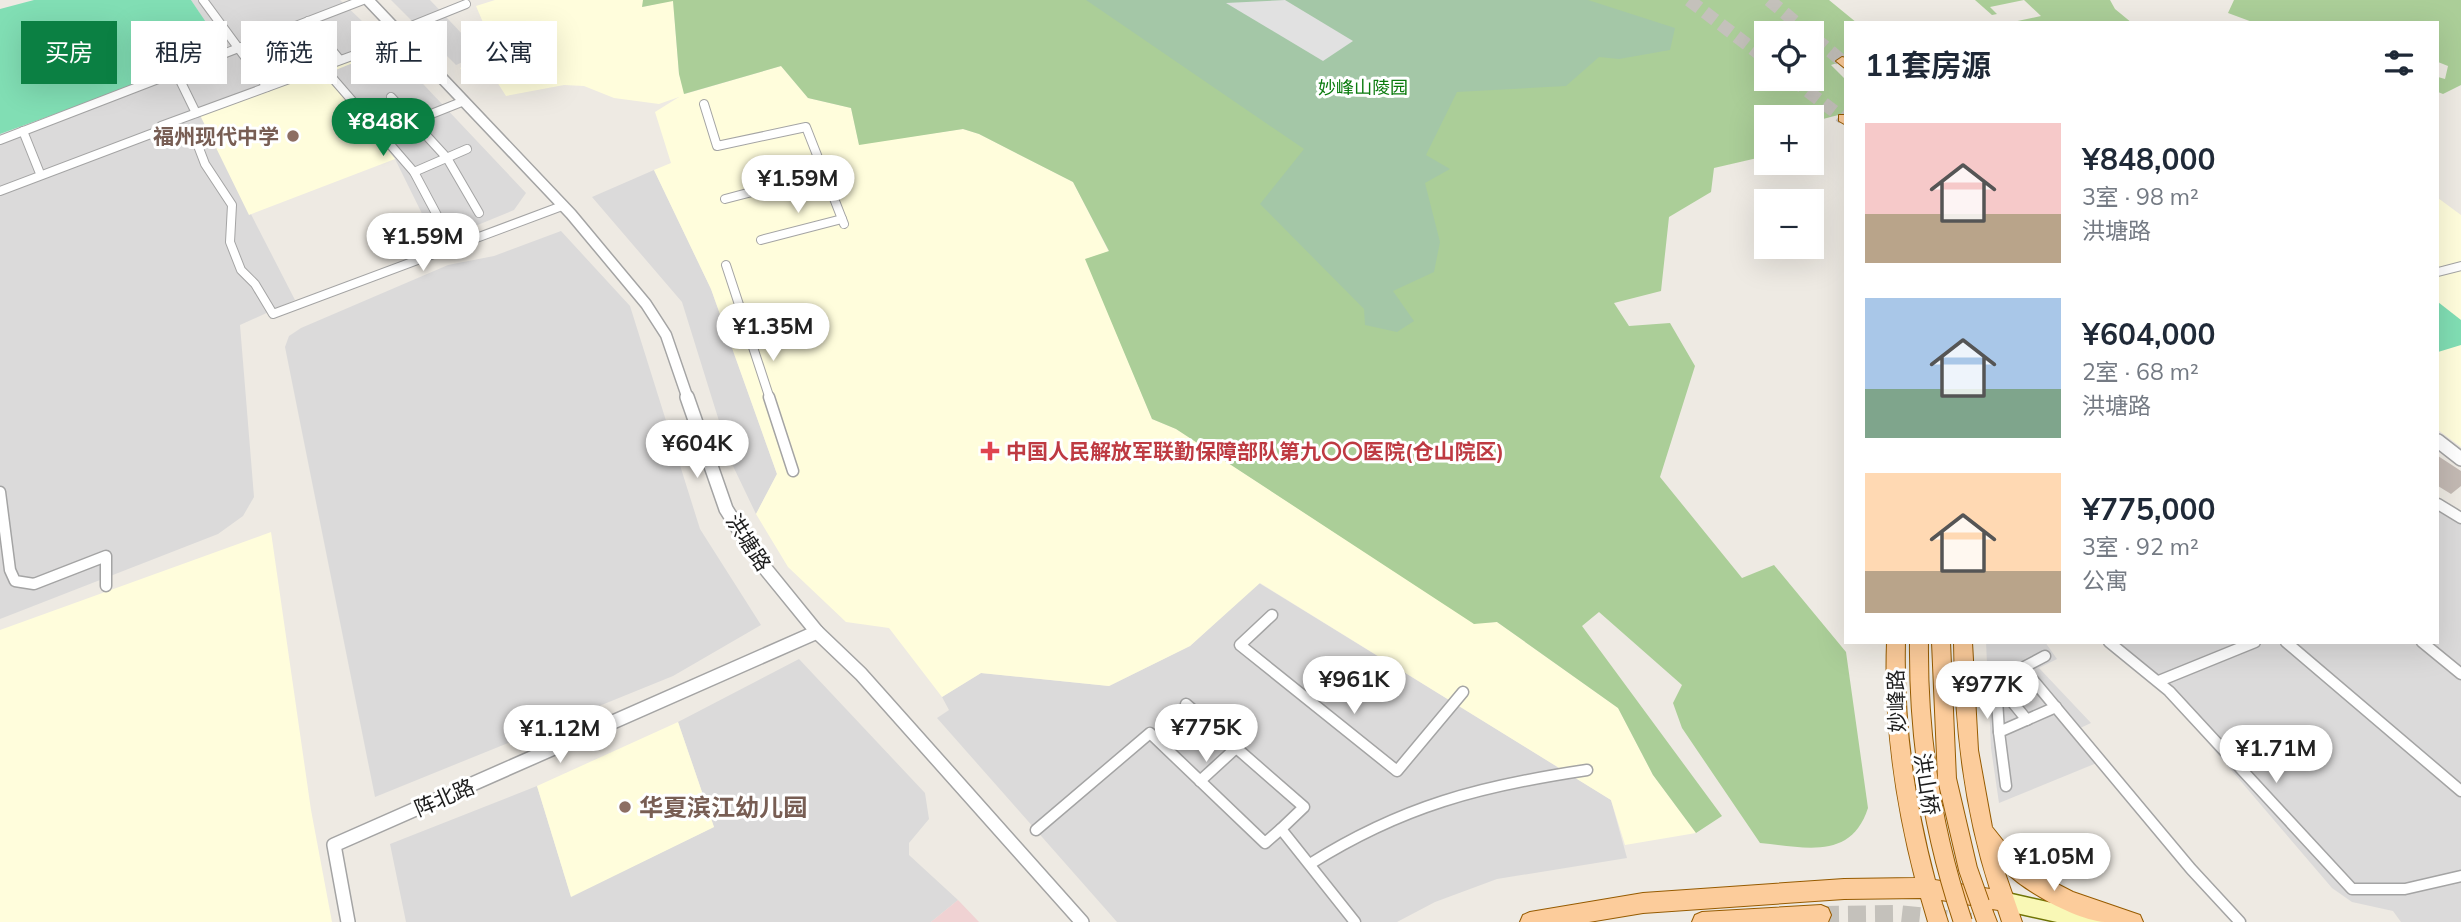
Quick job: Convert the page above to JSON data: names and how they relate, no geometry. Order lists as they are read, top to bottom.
{
  "streets": {
    "main road": ["妙峰路", "洪山桥"],
    "street": ["洪塘路", "阵北路"]
  },
  "crossings": [
    ["洪塘路", "阵北路"]
  ],
  "parks": ["妙峰山陵园"],
  "places": {
    "other": ["福州现代中学", "华夏滨江幼儿园"],
    "health": ["中国人民解放军联勤保障部队第九〇〇医院(仓山院区)"]
  },
  "page": {
    "map_buttons": ["+", "−"],
    "chip": [
      "买房",
      "租房",
      "筛选",
      "新上",
      "公寓"
    ],
    "heading": "11套房源",
    "price": [
      "¥848K",
      "¥1.59M",
      "¥1.59M",
      "¥1.35M",
      "¥604K",
      "¥961K",
      "¥977K",
      "¥775K",
      "¥1.12M",
      "¥1.71M",
      "¥1.05M"
    ],
    "list": [
      {
        "name": "¥848,000",
        "note": "3室 · 98 m² · 洪塘路"
      },
      {
        "name": "¥604,000",
        "note": "2室 · 68 m² · 洪塘路"
      },
      {
        "name": "¥775,000",
        "note": "3室 · 92 m² · 公寓"
      }
    ]
  }
}
